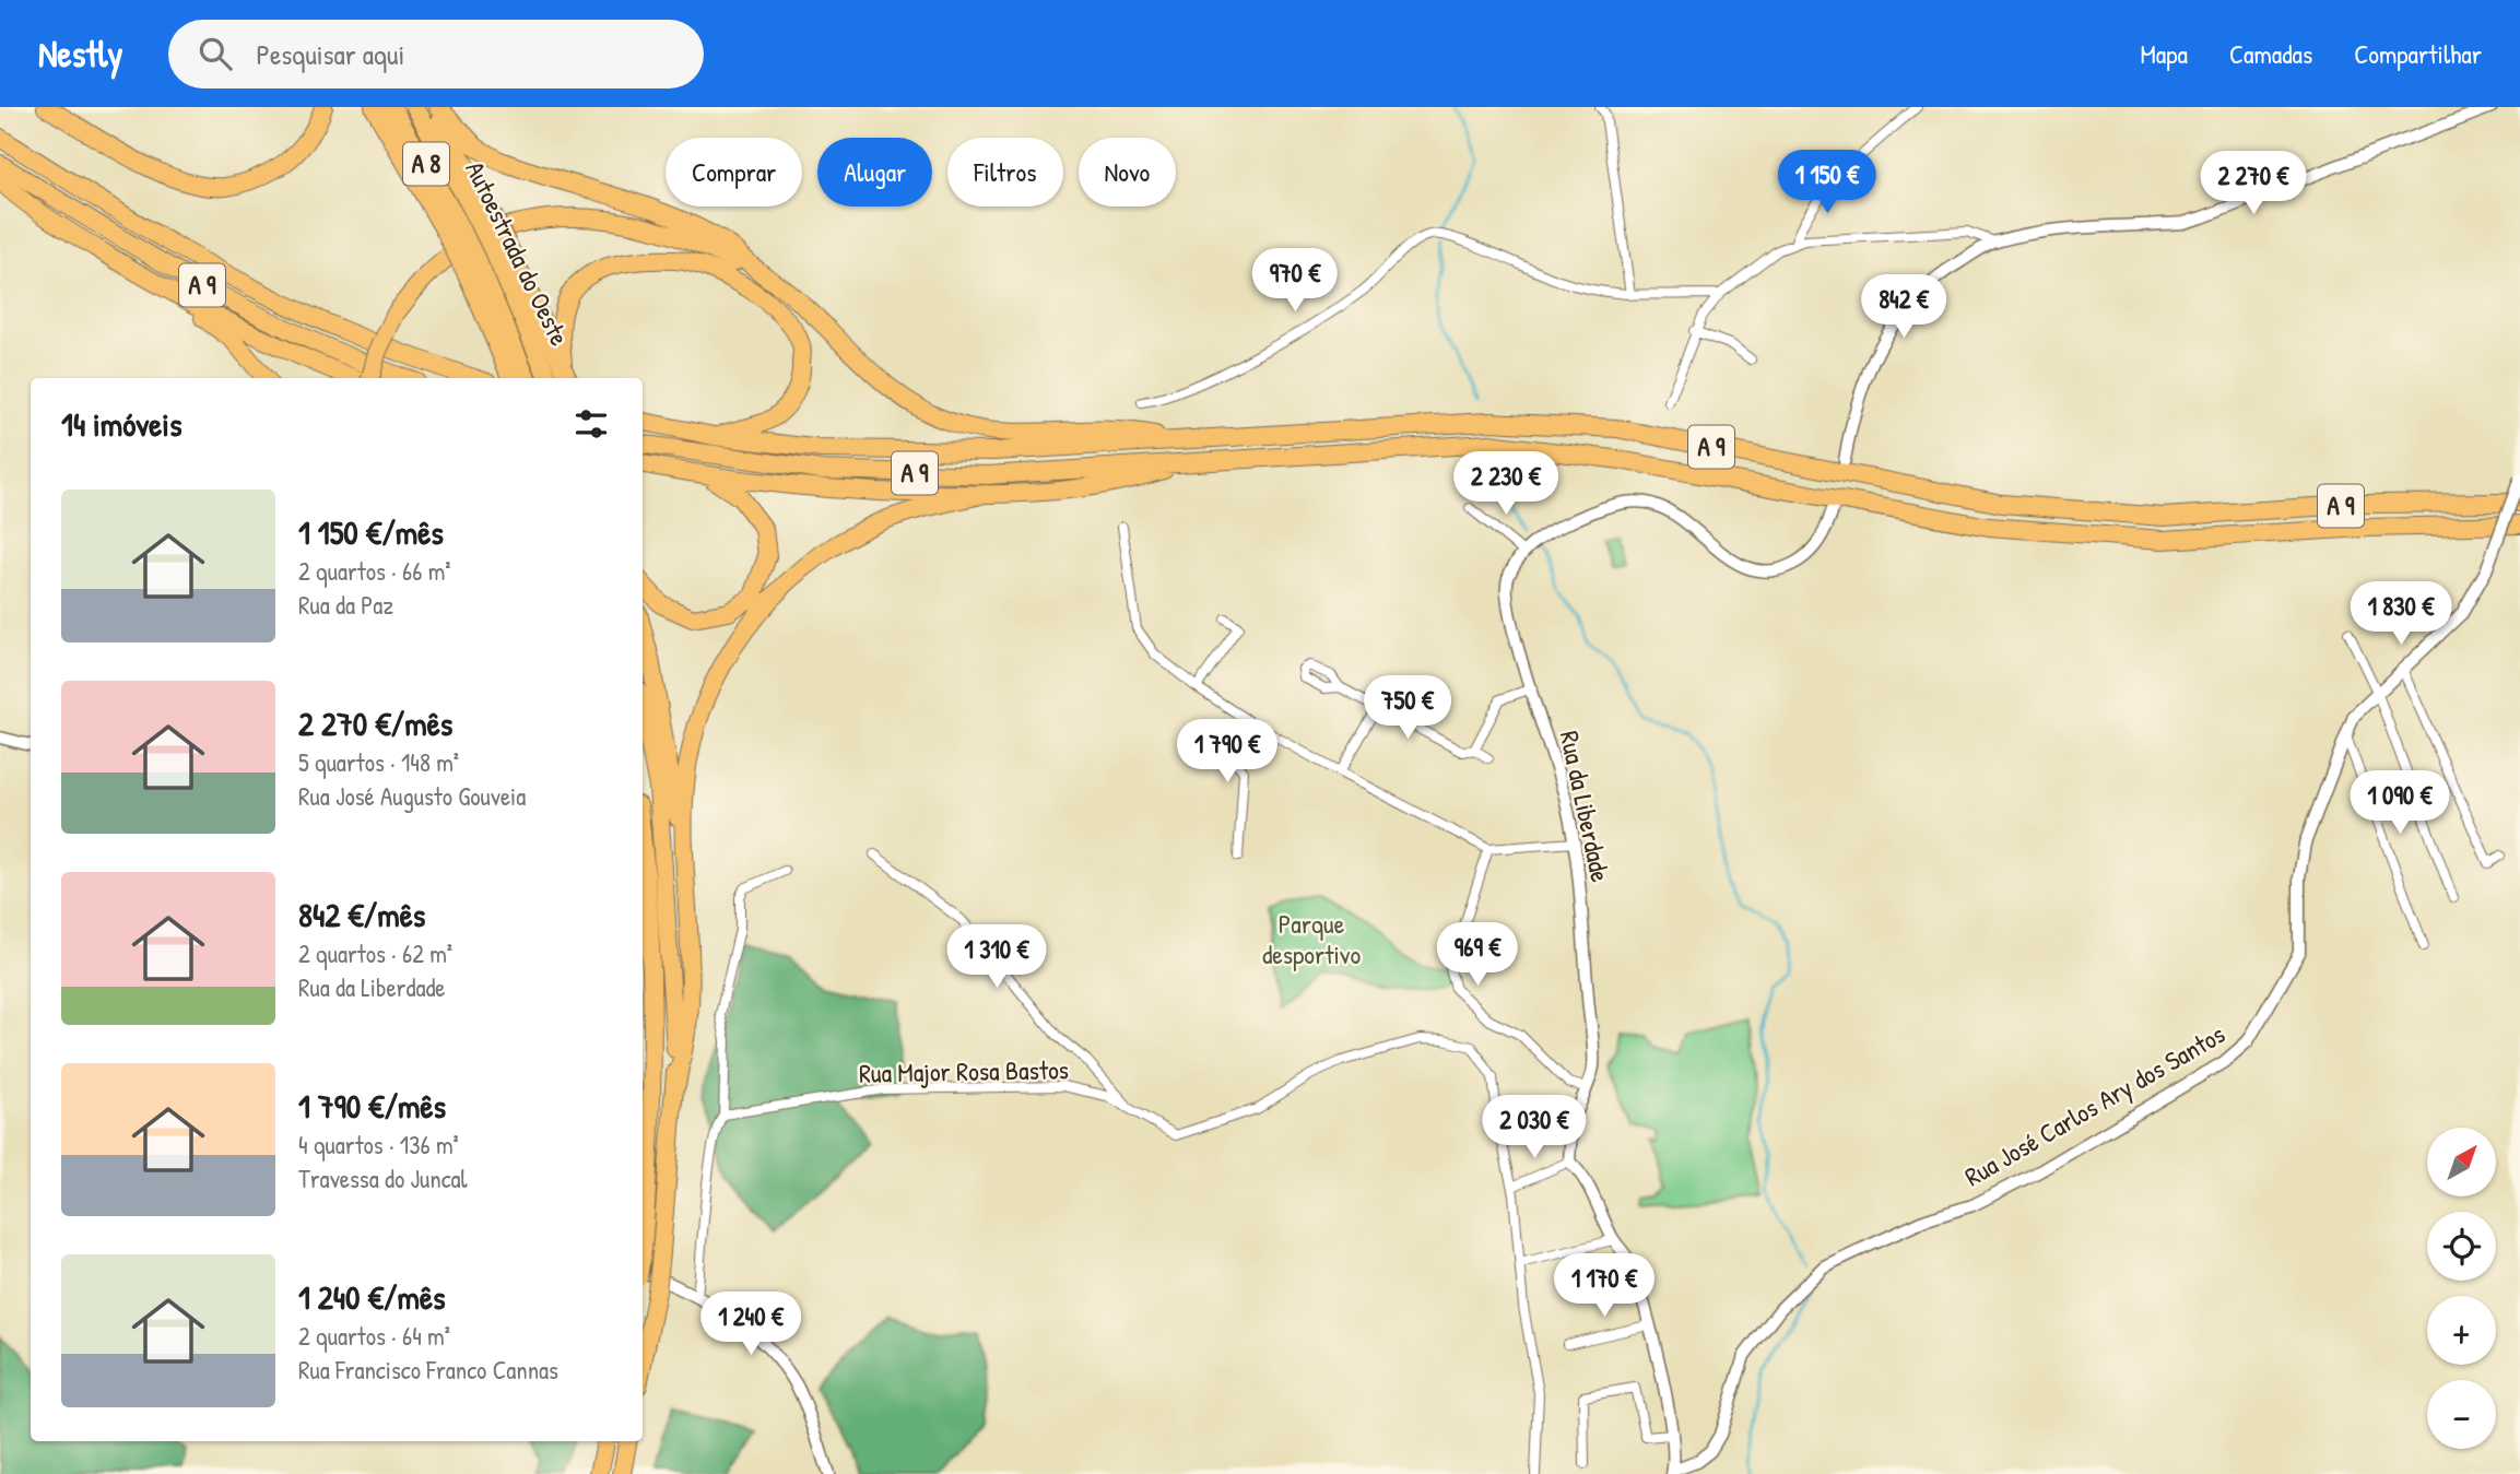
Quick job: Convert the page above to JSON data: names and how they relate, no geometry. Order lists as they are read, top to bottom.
{
  "streets": {
    "highway": ["A 8", "Autoestrada do Oeste", "A 9"],
    "street": ["Rua da Liberdade", "Rua Major Rosa Bastos", "Rua José Carlos Ary dos Santos"]
  },
  "parks": ["Parque desportivo"],
  "north": "top right",
  "page": {
    "header": "Nestly",
    "search": "Pesquisar aqui",
    "nav": ["Mapa", "Camadas", "Compartilhar"],
    "chip": [
      "Comprar",
      "Alugar",
      "Filtros",
      "Novo"
    ],
    "price": [
      "1 150 €",
      "2 270 €",
      "970 €",
      "842 €",
      "2 230 €",
      "1 830 €",
      "750 €",
      "1 790 €",
      "1 090 €",
      "969 €",
      "1 310 €",
      "2 030 €",
      "1 170 €",
      "1 240 €"
    ],
    "heading": "14 imóveis",
    "list": [
      {
        "name": "1 150 €/mês",
        "note": "2 quartos · 66 m² · Rua da Paz"
      },
      {
        "name": "2 270 €/mês",
        "note": "5 quartos · 148 m² · Rua José Augusto Gouveia"
      },
      {
        "name": "842 €/mês",
        "note": "2 quartos · 62 m² · Rua da Liberdade"
      },
      {
        "name": "1 790 €/mês",
        "note": "4 quartos · 136 m² · Travessa do Juncal"
      },
      {
        "name": "1 240 €/mês",
        "note": "2 quartos · 64 m² · Rua Francisco Franco Cannas"
      }
    ],
    "map_buttons": ["+", "−"]
  }
}
